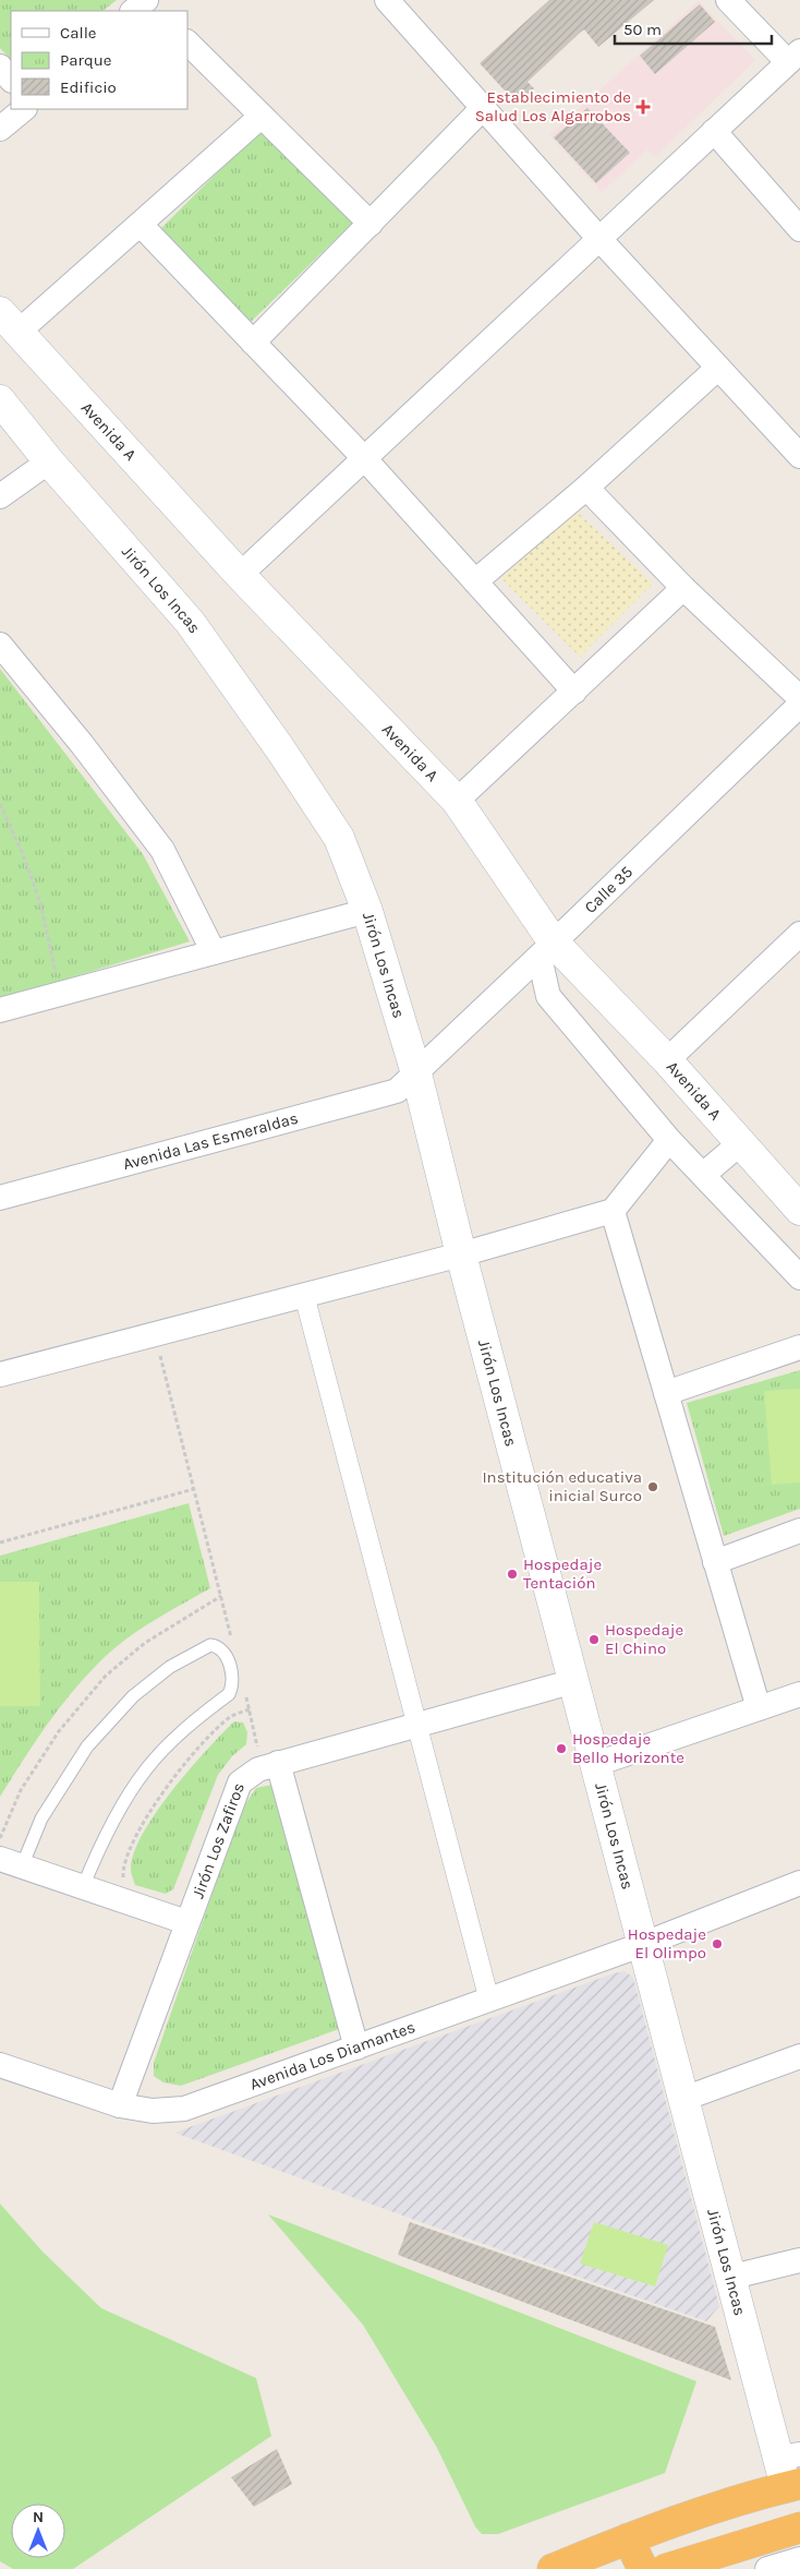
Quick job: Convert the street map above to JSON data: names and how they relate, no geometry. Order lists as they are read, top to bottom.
{
  "streets": {
    "street": [
      "Avenida A",
      "Jirón Los Incas",
      "Calle 35",
      "Avenida Las Esmeraldas",
      "Jirón Los Zafiros",
      "Avenida Los Diamantes"
    ]
  },
  "crossings": [
    ["Avenida A", "Calle 35"],
    ["Jirón Los Incas", "Calle 35"],
    ["Jirón Los Incas", "Avenida Las Esmeraldas"],
    ["Jirón Los Incas", "Jirón Los Zafiros"],
    ["Jirón Los Incas", "Avenida Los Diamantes"],
    ["Calle 35", "Avenida Las Esmeraldas"],
    ["Jirón Los Zafiros", "Avenida Los Diamantes"]
  ],
  "places": {
    "health": ["Establecimiento de Salud Los Algarrobos"],
    "other": [
      "Institución educativa inicial Surco",
      "Hospedaje Tentación",
      "Hospedaje El Chino",
      "Hospedaje Bello Horizonte",
      "Hospedaje El Olimpo"
    ]
  },
  "legend": ["Calle", "Parque", "Edificio"],
  "scale_bar": "50 m",
  "north": "top"
}
